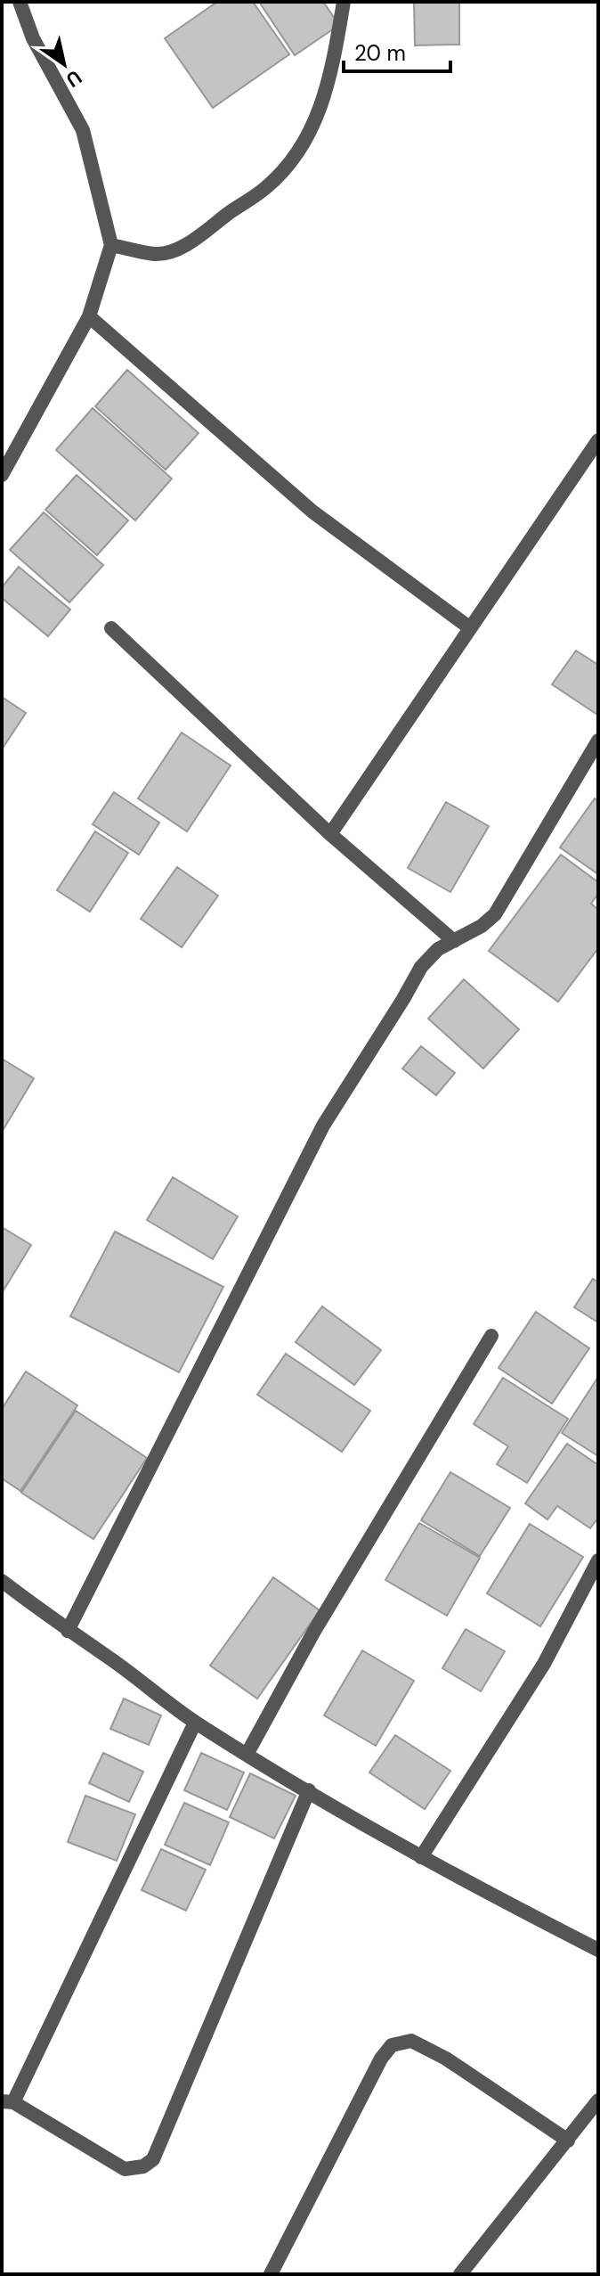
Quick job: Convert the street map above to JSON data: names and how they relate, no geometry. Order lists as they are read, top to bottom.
{
  "scale_bar": "20 m",
  "north": "bottom right"
}
